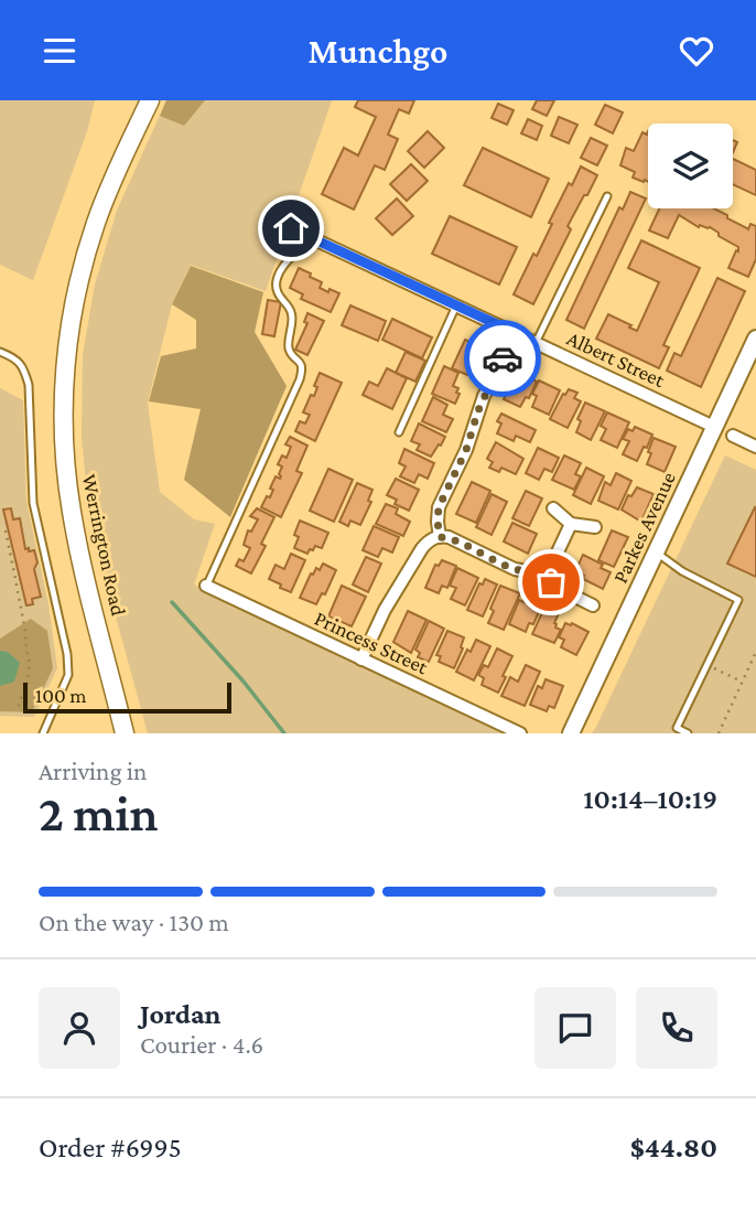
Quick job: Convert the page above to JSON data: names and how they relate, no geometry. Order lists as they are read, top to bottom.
{
  "streets": {
    "main road": ["Werrington Road"],
    "street": ["Albert Street", "Parkes Avenue", "Princess Street"]
  },
  "crossings": [
    ["Albert Street", "Parkes Avenue"]
  ],
  "scale_bar": "100 m",
  "page": {
    "header": "Munchgo",
    "scale": "100 m",
    "heading": ["2 min", "Arriving in", "10:14–10:19"],
    "panel": [
      "Jordan",
      "Courier · 4.6",
      "Order #6995",
      "$44.80"
    ],
    "bar": "On the way · 130 m"
  }
}
